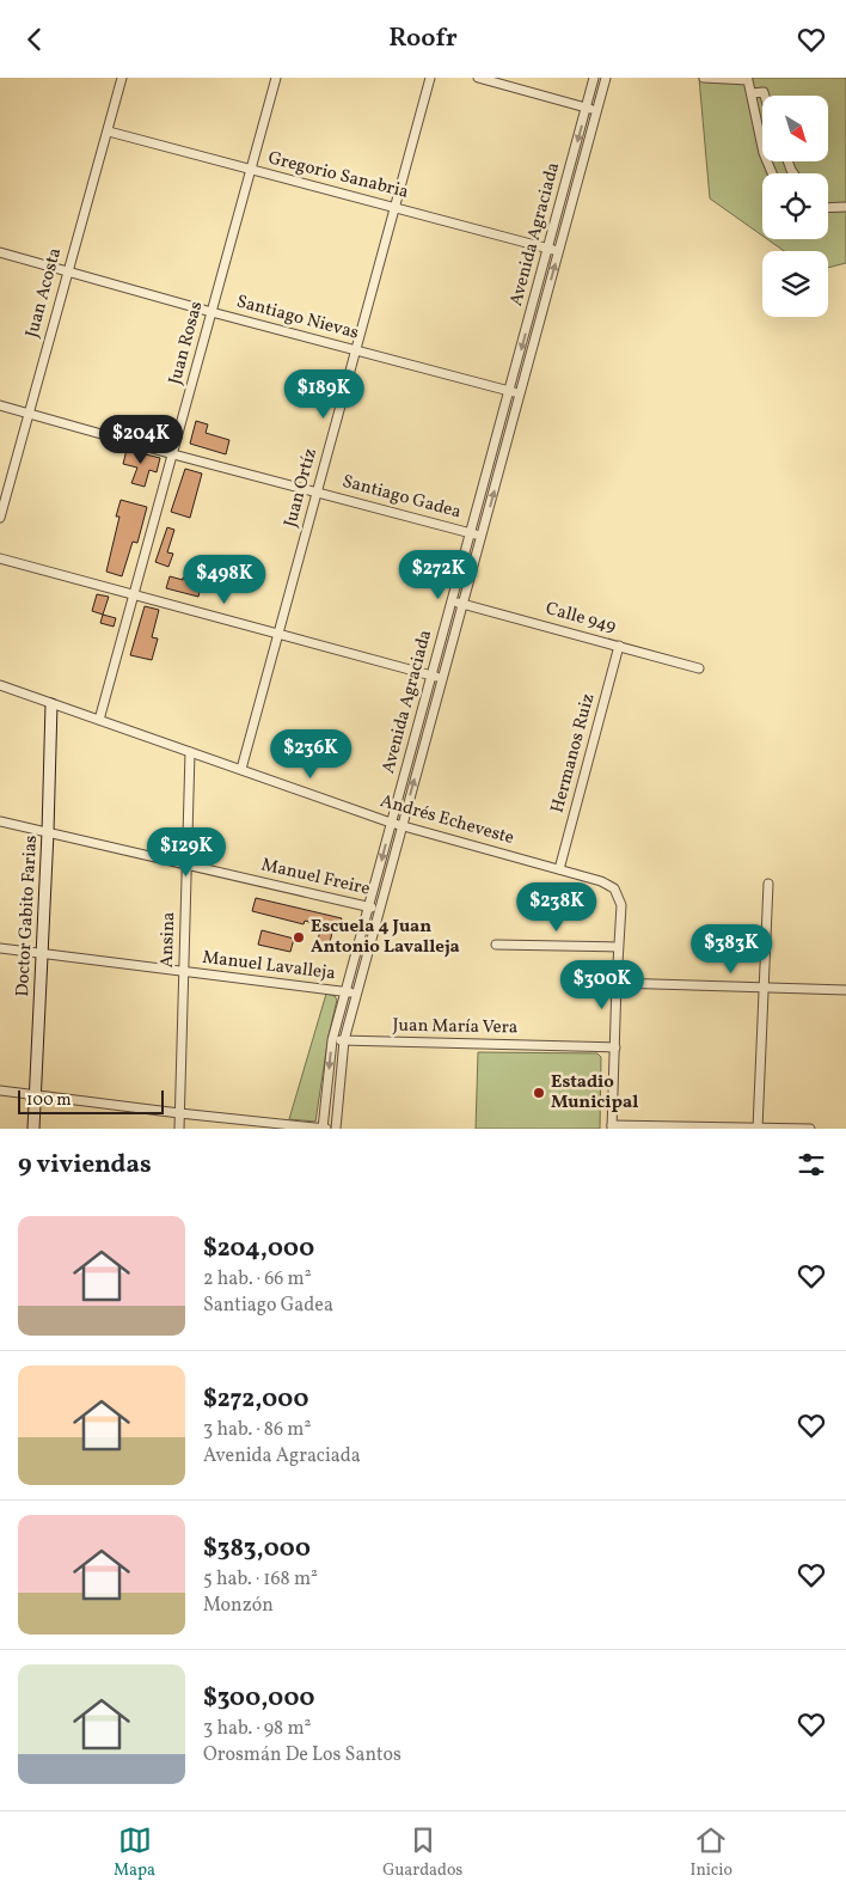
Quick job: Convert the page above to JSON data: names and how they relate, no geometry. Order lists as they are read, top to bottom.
{
  "streets": {
    "street": [
      "Gregorio Sanabria",
      "Avenida Agraciada",
      "Juan Acosta",
      "Santiago Nievas",
      "Juan Rosas",
      "Juan Ortíz",
      "Santiago Gadea",
      "Calle 949",
      "Hermanos Ruiz",
      "Andrés Echeveste",
      "Manuel Freire",
      "Doctor Gabito Farias",
      "Ansina",
      "Manuel Lavalleja",
      "Juan María Vera"
    ]
  },
  "crossings": [
    ["Gregorio Sanabria", "Avenida Agraciada"],
    ["Gregorio Sanabria", "Juan Acosta"],
    ["Gregorio Sanabria", "Juan Rosas"],
    ["Gregorio Sanabria", "Juan Ortíz"],
    ["Avenida Agraciada", "Santiago Nievas"],
    ["Avenida Agraciada", "Santiago Gadea"],
    ["Avenida Agraciada", "Calle 949"],
    ["Avenida Agraciada", "Andrés Echeveste"],
    ["Avenida Agraciada", "Manuel Freire"],
    ["Avenida Agraciada", "Manuel Lavalleja"],
    ["Avenida Agraciada", "Juan María Vera"],
    ["Juan Acosta", "Santiago Nievas"],
    ["Juan Acosta", "Santiago Gadea"],
    ["Santiago Nievas", "Juan Rosas"],
    ["Santiago Nievas", "Juan Ortíz"],
    ["Juan Rosas", "Santiago Gadea"],
    ["Juan Rosas", "Andrés Echeveste"],
    ["Juan Ortíz", "Santiago Gadea"],
    ["Juan Ortíz", "Andrés Echeveste"],
    ["Calle 949", "Hermanos Ruiz"],
    ["Hermanos Ruiz", "Andrés Echeveste"],
    ["Andrés Echeveste", "Doctor Gabito Farias"],
    ["Andrés Echeveste", "Ansina"],
    ["Manuel Freire", "Doctor Gabito Farias"],
    ["Manuel Freire", "Ansina"],
    ["Doctor Gabito Farias", "Manuel Lavalleja"],
    ["Ansina", "Manuel Lavalleja"]
  ],
  "places": ["Escuela 4 Juan Antonio Lavalleja", "Estadio Municipal"],
  "scale_bar": "100 m",
  "north": "bottom right",
  "page": {
    "header": "Roofr",
    "price": [
      "$189K",
      "$204K",
      "$272K",
      "$498K",
      "$236K",
      "$129K",
      "$238K",
      "$383K",
      "$300K"
    ],
    "scale": "100 m",
    "heading": "9 viviendas",
    "list": [
      {
        "name": "$204,000",
        "note": "2 hab. · 66 m² · Santiago Gadea"
      },
      {
        "name": "$272,000",
        "note": "3 hab. · 86 m² · Avenida Agraciada"
      },
      {
        "name": "$383,000",
        "note": "5 hab. · 168 m² · Monzón"
      },
      {
        "name": "$300,000",
        "note": "3 hab. · 98 m² · Orosmán De Los Santos"
      }
    ],
    "tabs": ["Mapa", "Guardados", "Inicio"]
  }
}
